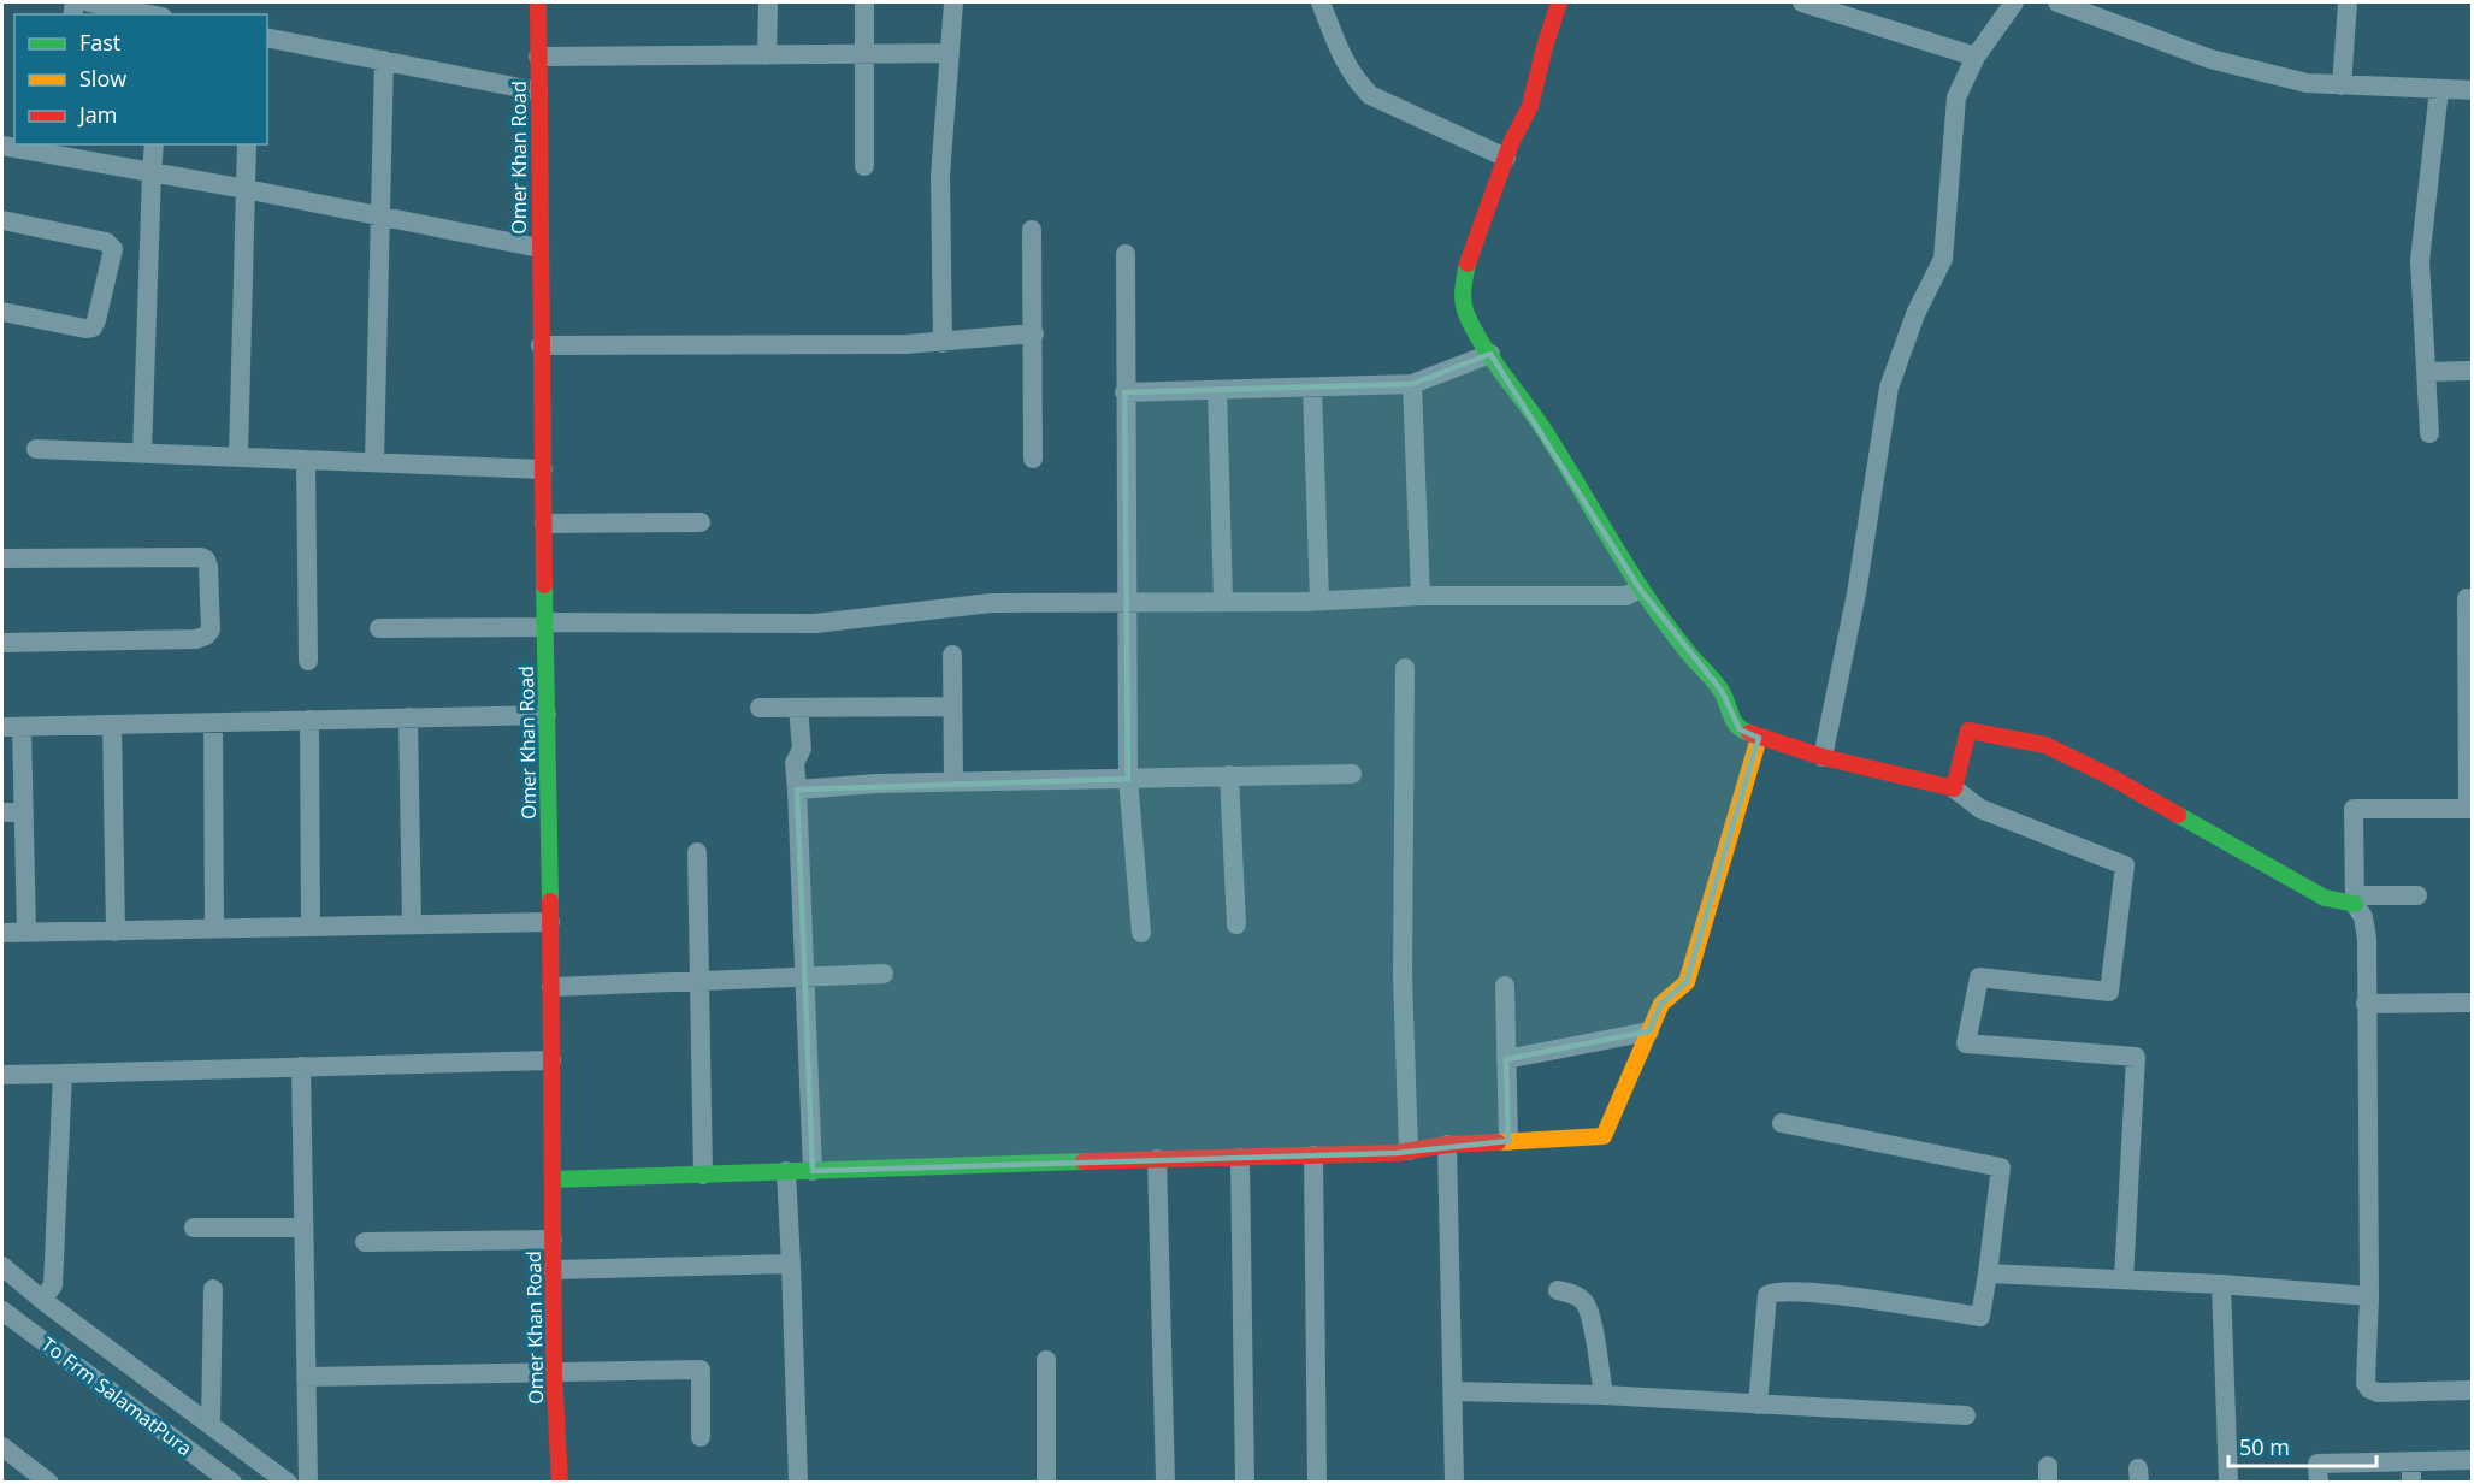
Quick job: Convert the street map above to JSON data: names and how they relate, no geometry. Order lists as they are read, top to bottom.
{
  "streets": {
    "street": ["Omer Khan Road", "To Frm SalamatPura"]
  },
  "legend": ["Fast", "Slow", "Jam"],
  "scale_bar": "50 m"
}
